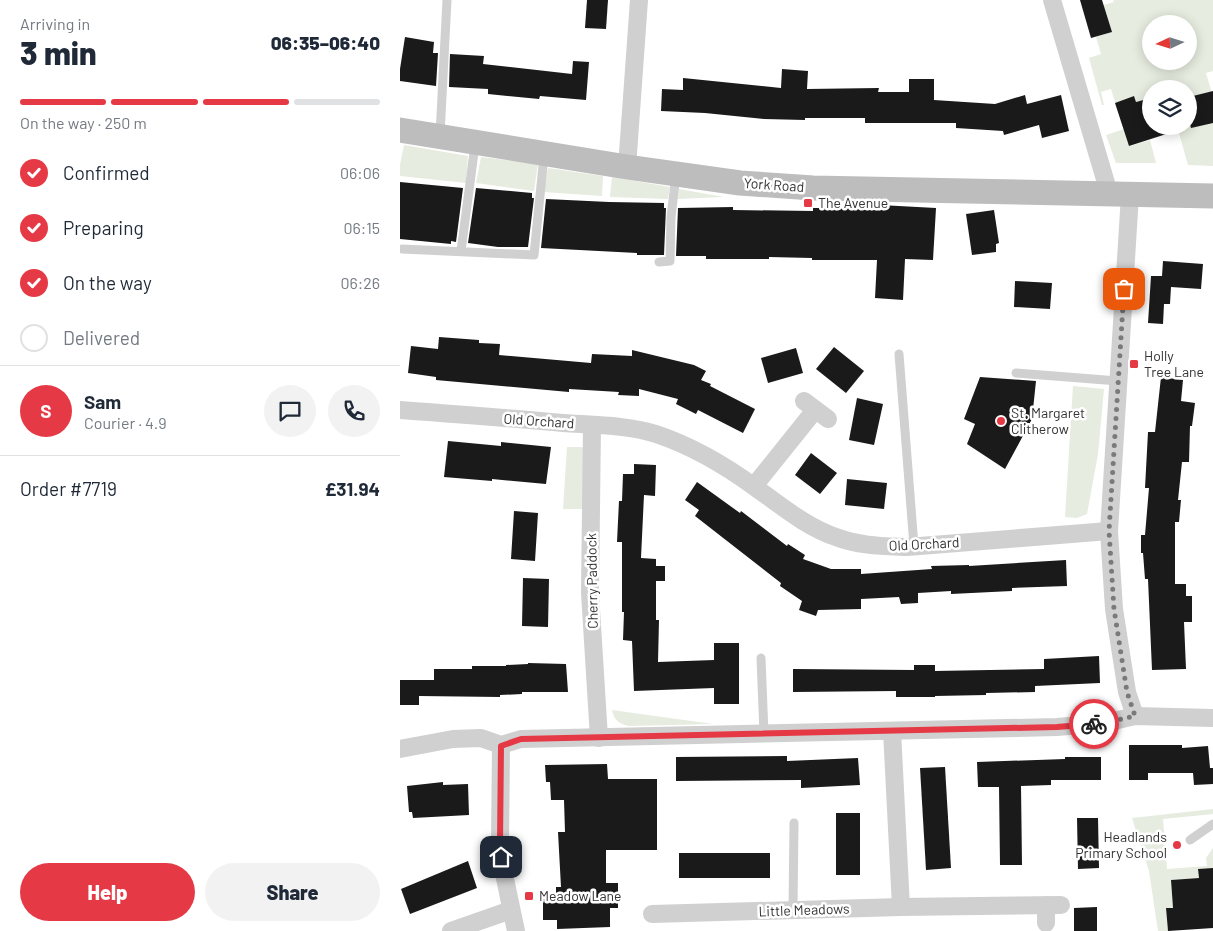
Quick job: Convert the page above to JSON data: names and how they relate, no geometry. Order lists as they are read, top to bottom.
{
  "streets": {
    "street": [
      "York Road",
      "Old Orchard",
      "Cherry Paddock",
      "Little Meadows"
    ]
  },
  "crossings": [
    ["Old Orchard", "Cherry Paddock"]
  ],
  "places": {
    "transit": ["The Avenue", "Holly Tree Lane", "Meadow Lane"],
    "other": ["St. Margaret Clitherow", "Headlands Primary School"]
  },
  "north": "left",
  "page": {
    "heading": ["3 min", "Arriving in", "06:35–06:40"],
    "panel": [
      "Sam",
      "Courier · 4.9",
      "Order #7719",
      "£31.94"
    ],
    "bar": "On the way · 250 m",
    "list": [
      ["Confirmed", "06:06"],
      ["Preparing", "06:15"],
      ["On the way", "06:26"],
      "Delivered"
    ],
    "round": "S",
    "buttons": ["Help", "Share"]
  }
}
